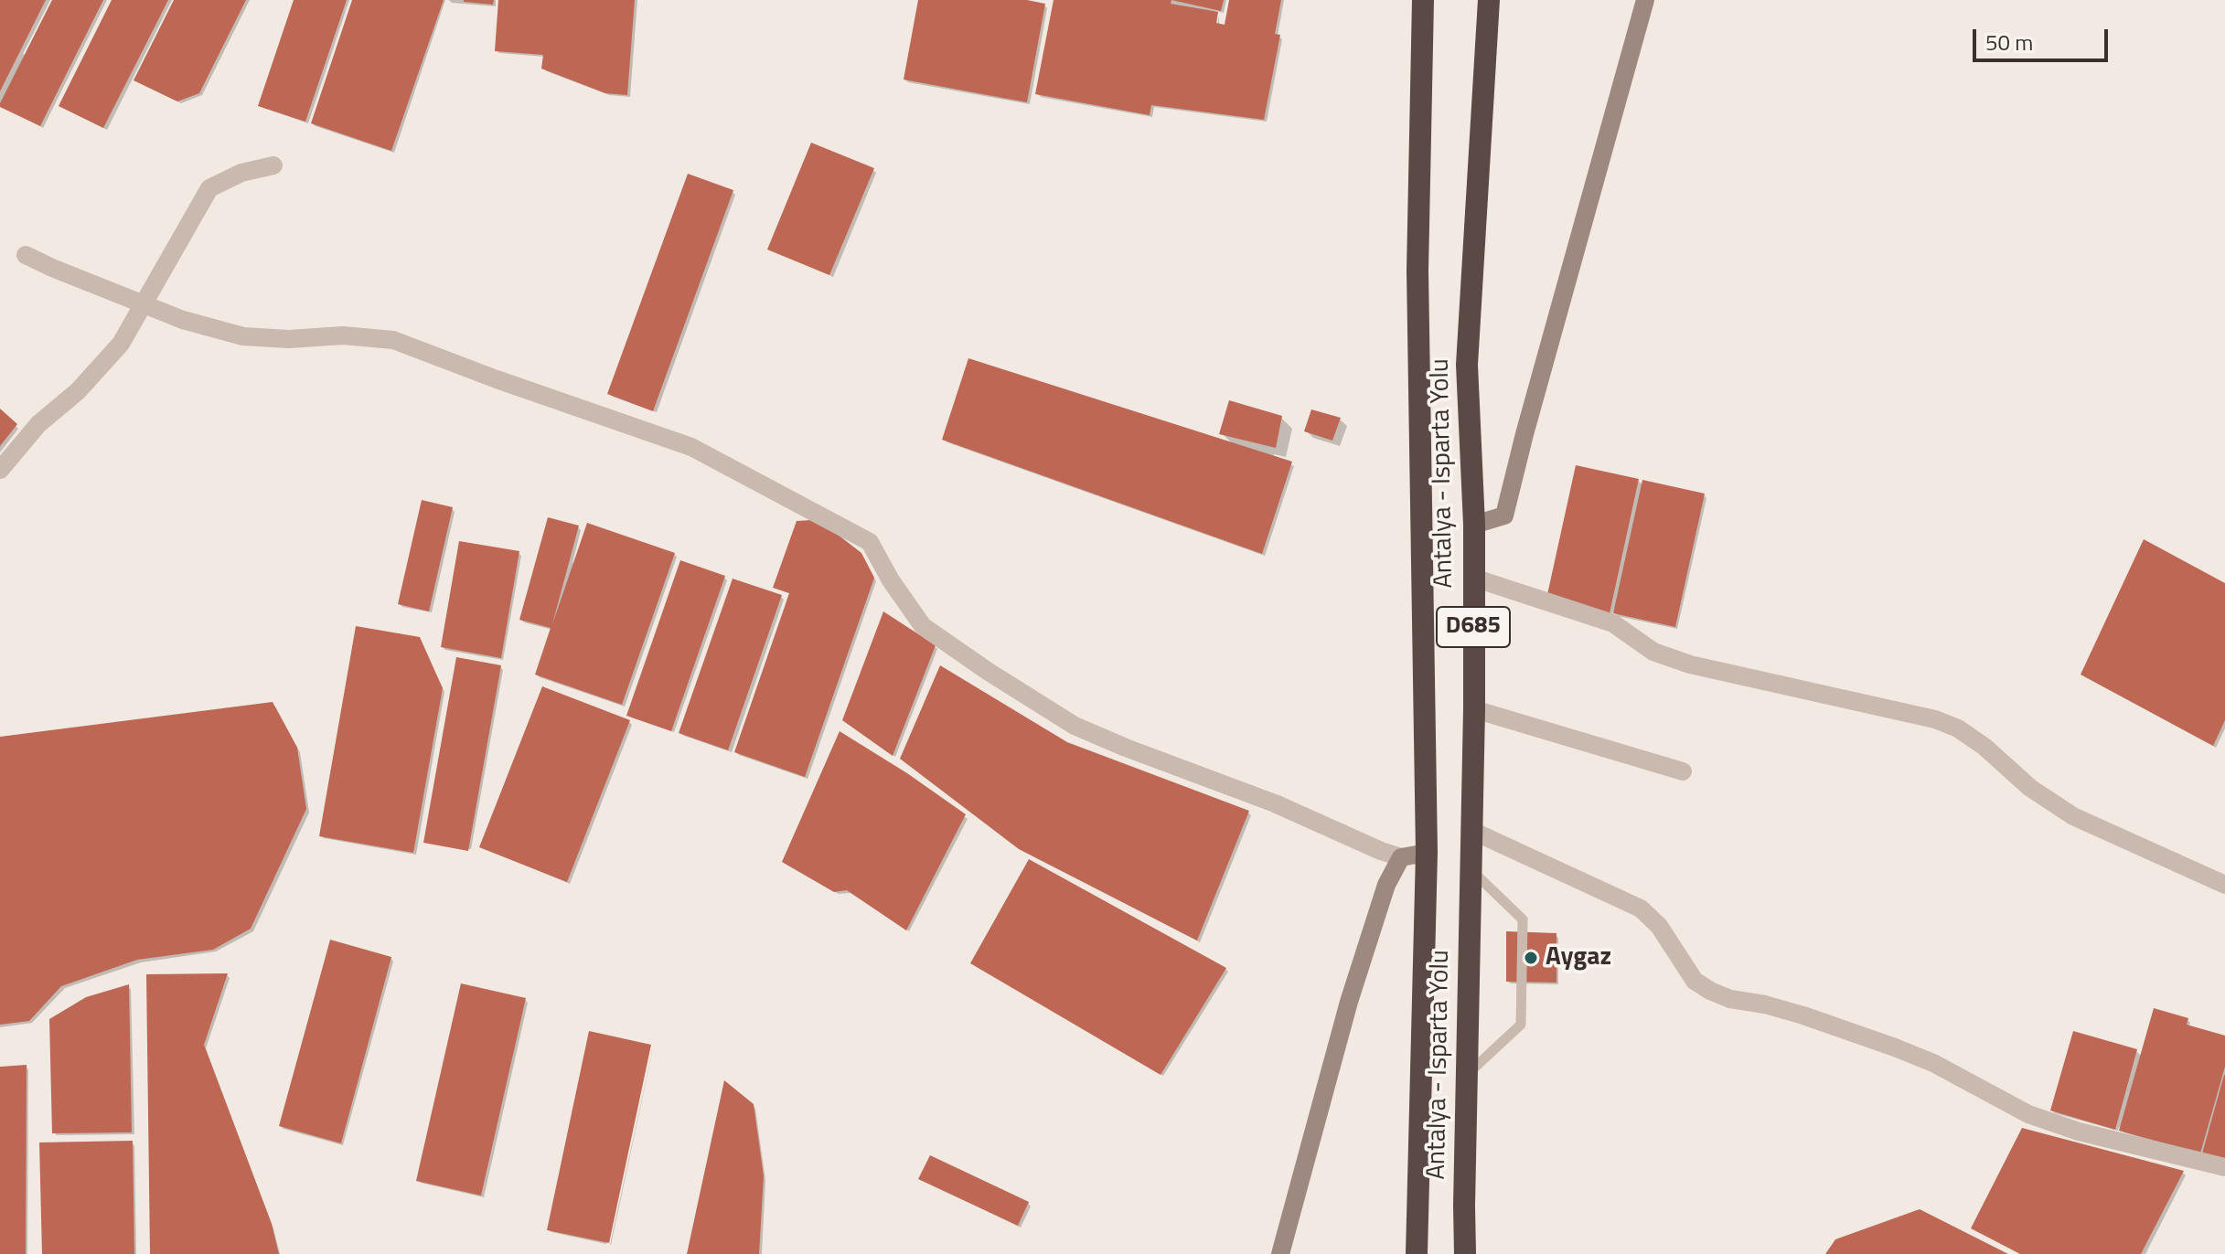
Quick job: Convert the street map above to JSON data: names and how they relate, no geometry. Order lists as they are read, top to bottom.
{
  "streets": {
    "highway": ["Antalya - Isparta Yolu", "D685"]
  },
  "places": ["Aygaz"],
  "scale_bar": "50 m"
}
